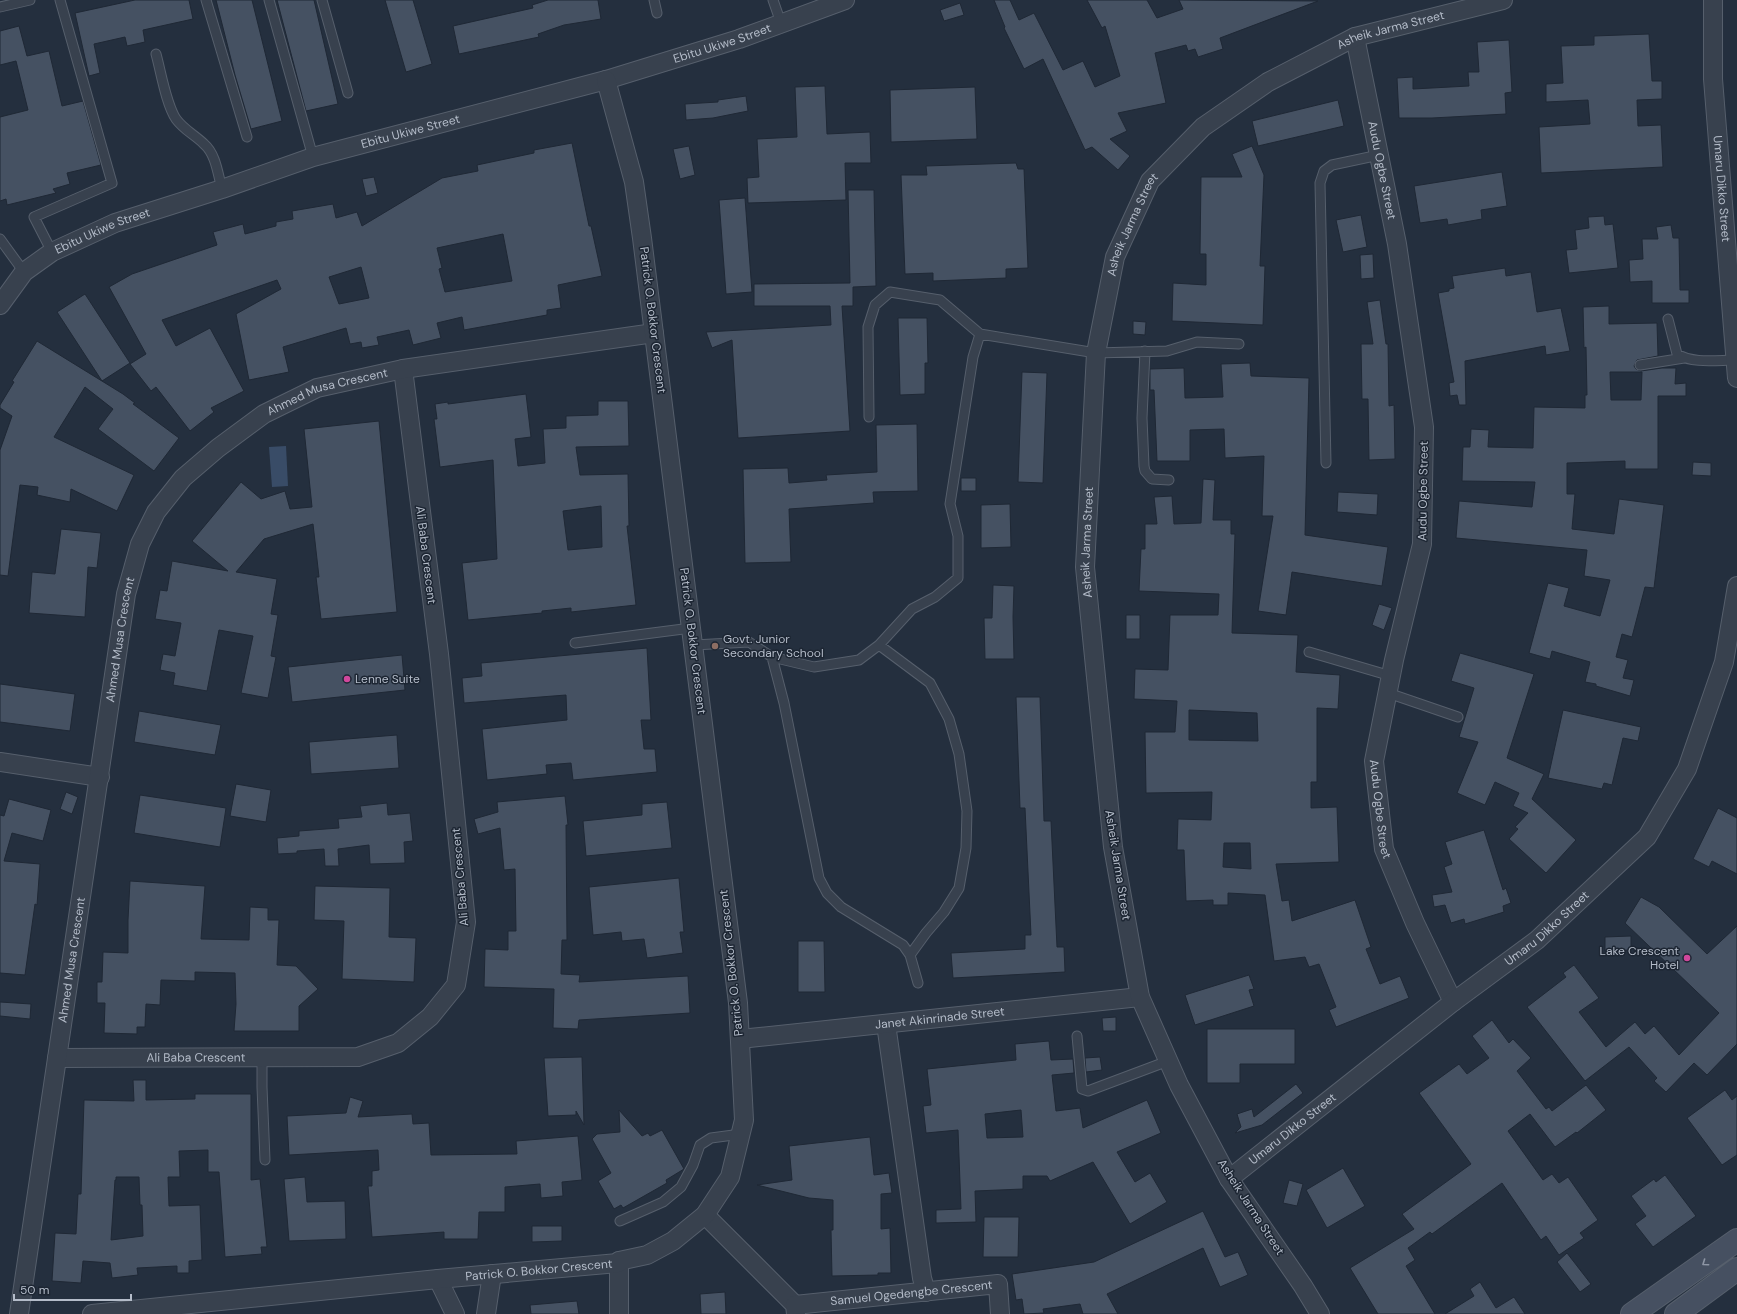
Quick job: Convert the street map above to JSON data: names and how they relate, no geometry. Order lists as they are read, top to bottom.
{
  "streets": {
    "street": [
      "Asheik Jarma Street",
      "Ebitu Ukiwe Street",
      "Audu Ogbe Street",
      "Umaru Dikko Street",
      "Patrick O. Bokkor Crescent",
      "Ahmed Musa Crescent",
      "Ali Baba Crescent",
      "Janet Akinrinade Street",
      "Samuel Ogedengbe Crescent"
    ]
  },
  "crossings": [
    ["Asheik Jarma Street", "Audu Ogbe Street"],
    ["Asheik Jarma Street", "Umaru Dikko Street"],
    ["Asheik Jarma Street", "Janet Akinrinade Street"],
    ["Ebitu Ukiwe Street", "Patrick O. Bokkor Crescent"],
    ["Audu Ogbe Street", "Umaru Dikko Street"],
    ["Patrick O. Bokkor Crescent", "Ahmed Musa Crescent"],
    ["Patrick O. Bokkor Crescent", "Janet Akinrinade Street"],
    ["Ahmed Musa Crescent", "Ali Baba Crescent"]
  ],
  "places": ["Govt. Junior Secondary School", "Lenne Suite", "Lake Crescent Hotel"],
  "scale_bar": "50 m"
}
